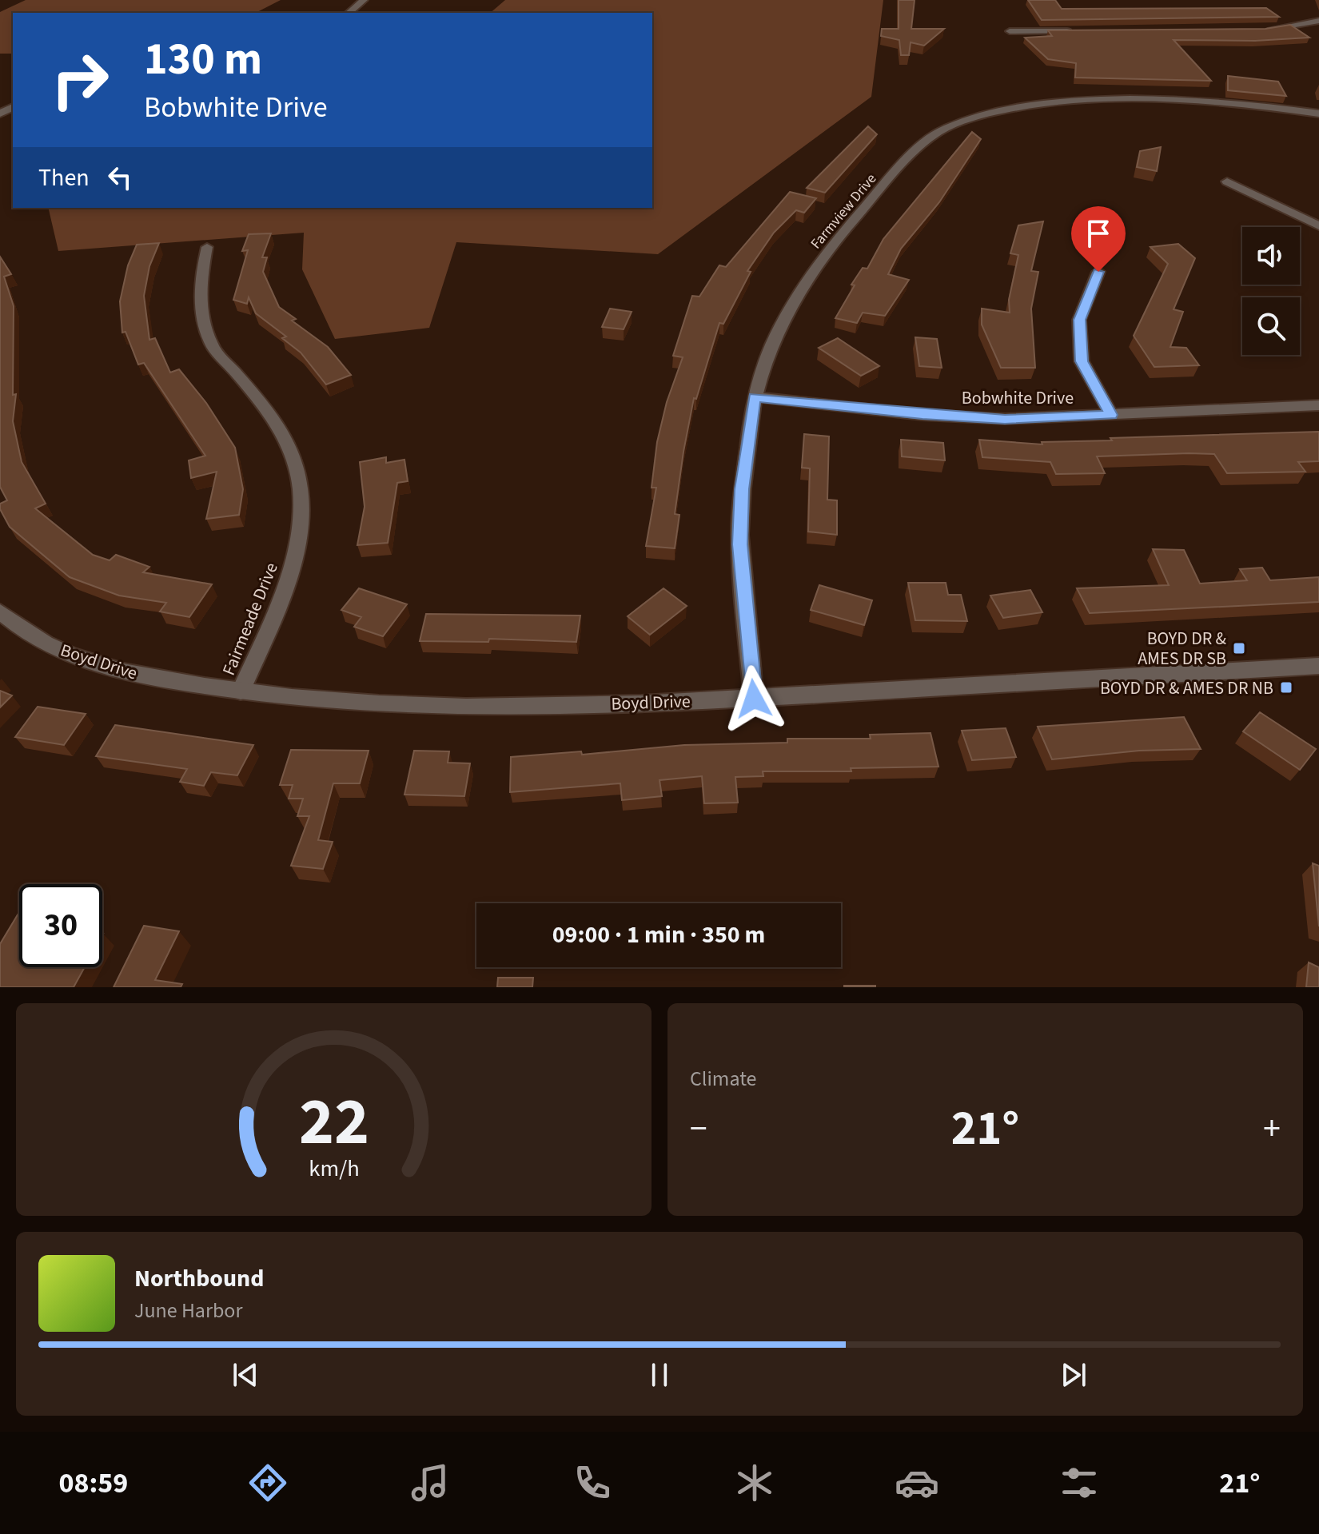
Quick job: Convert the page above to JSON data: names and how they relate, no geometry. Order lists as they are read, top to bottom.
{
  "streets": {
    "street": [
      "Farmview Drive",
      "Bobwhite Drive",
      "Fairmeade Drive",
      "Boyd Drive"
    ]
  },
  "crossings": [
    ["Farmview Drive", "Bobwhite Drive"],
    ["Farmview Drive", "Boyd Drive"],
    ["Fairmeade Drive", "Boyd Drive"]
  ],
  "places": {
    "transit": ["BOYD DR & AMES DR SB", "BOYD DR & AMES DR NB"]
  },
  "page": {
    "turn": ["130 m", "Bobwhite Drive"],
    "then": "Then",
    "limit": "30",
    "trip": "09:00 · 1 min · 350 m",
    "tile": "Climate",
    "heat": ["−", "21°", "+"],
    "song": ["Northbound", "June Harbor"],
    "tabs": ["08:59", "21°"],
    "gauge": ["22", "km/h"]
  }
}
